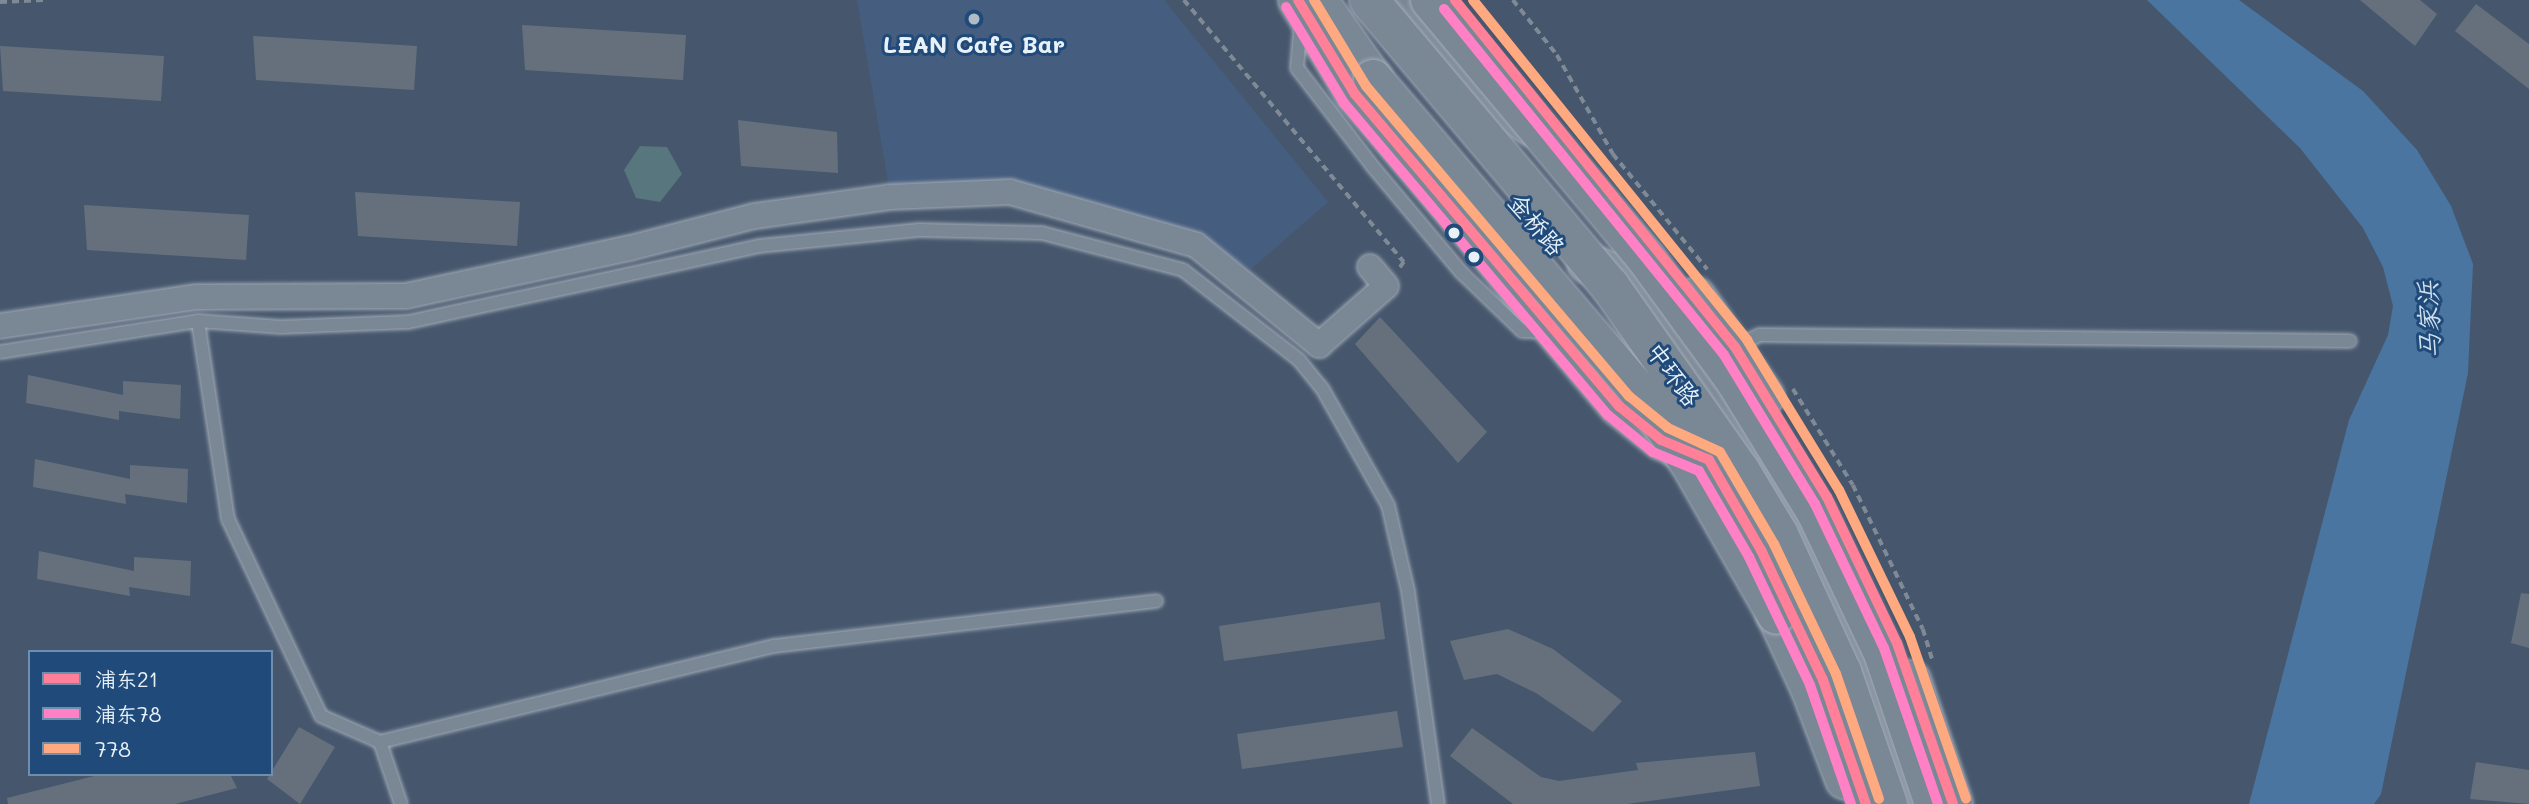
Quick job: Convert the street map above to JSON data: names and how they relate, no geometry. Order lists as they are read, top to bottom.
{
  "streets": {
    "main road": ["金桥路", "中环路"]
  },
  "crossings": [
    ["金桥路", "中环路"]
  ],
  "water": ["马家浜"],
  "places": ["LEAN Cafe Bar"],
  "lines": ["transit line 浦东21", "transit line 778", "transit line 浦东78"],
  "legend": ["浦东21", "浦东78", "778"]
}
